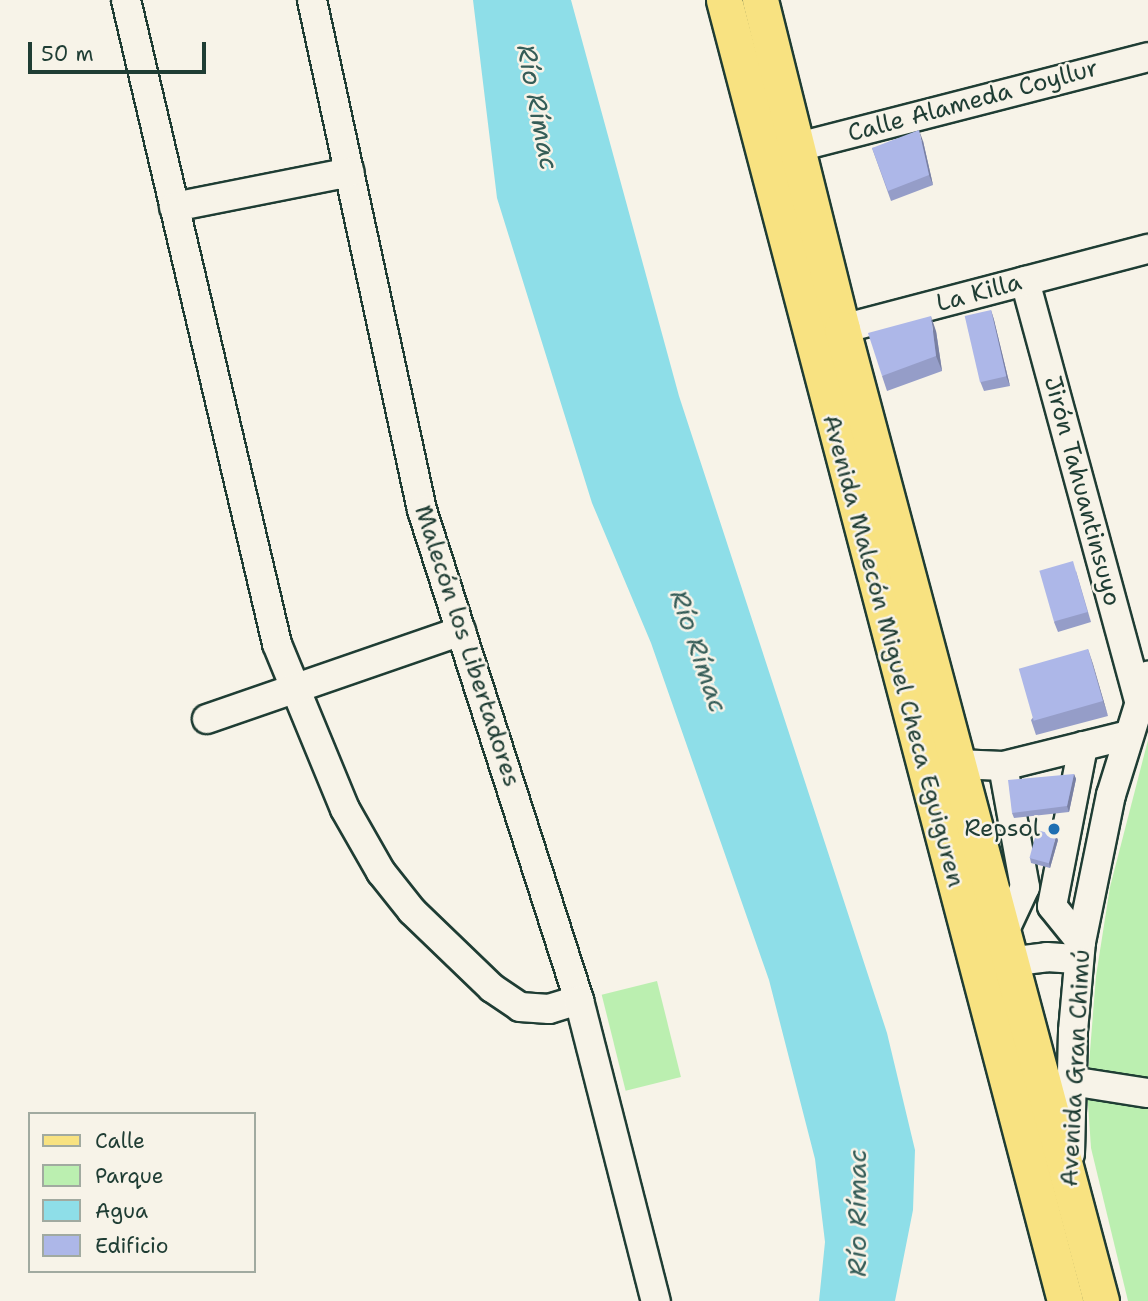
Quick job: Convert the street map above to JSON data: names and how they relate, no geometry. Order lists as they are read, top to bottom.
{
  "streets": {
    "main road": ["Avenida Malecón Miguel Checa Eguiguren"],
    "street": [
      "Calle Alameda Coyllur",
      "La Killa",
      "Jirón Tahuantinsuyo",
      "Malecón los Libertadores",
      "Avenida Gran Chimú"
    ]
  },
  "crossings": [
    ["Calle Alameda Coyllur", "Avenida Malecón Miguel Checa Eguiguren"],
    ["La Killa", "Jirón Tahuantinsuyo"],
    ["La Killa", "Avenida Malecón Miguel Checa Eguiguren"],
    ["Jirón Tahuantinsuyo", "Avenida Gran Chimú"],
    ["Avenida Malecón Miguel Checa Eguiguren", "Avenida Gran Chimú"]
  ],
  "water": ["Río Rímac"],
  "places": ["Repsol"],
  "legend": [
    "Calle",
    "Parque",
    "Agua",
    "Edificio"
  ],
  "scale_bar": "50 m"
}
